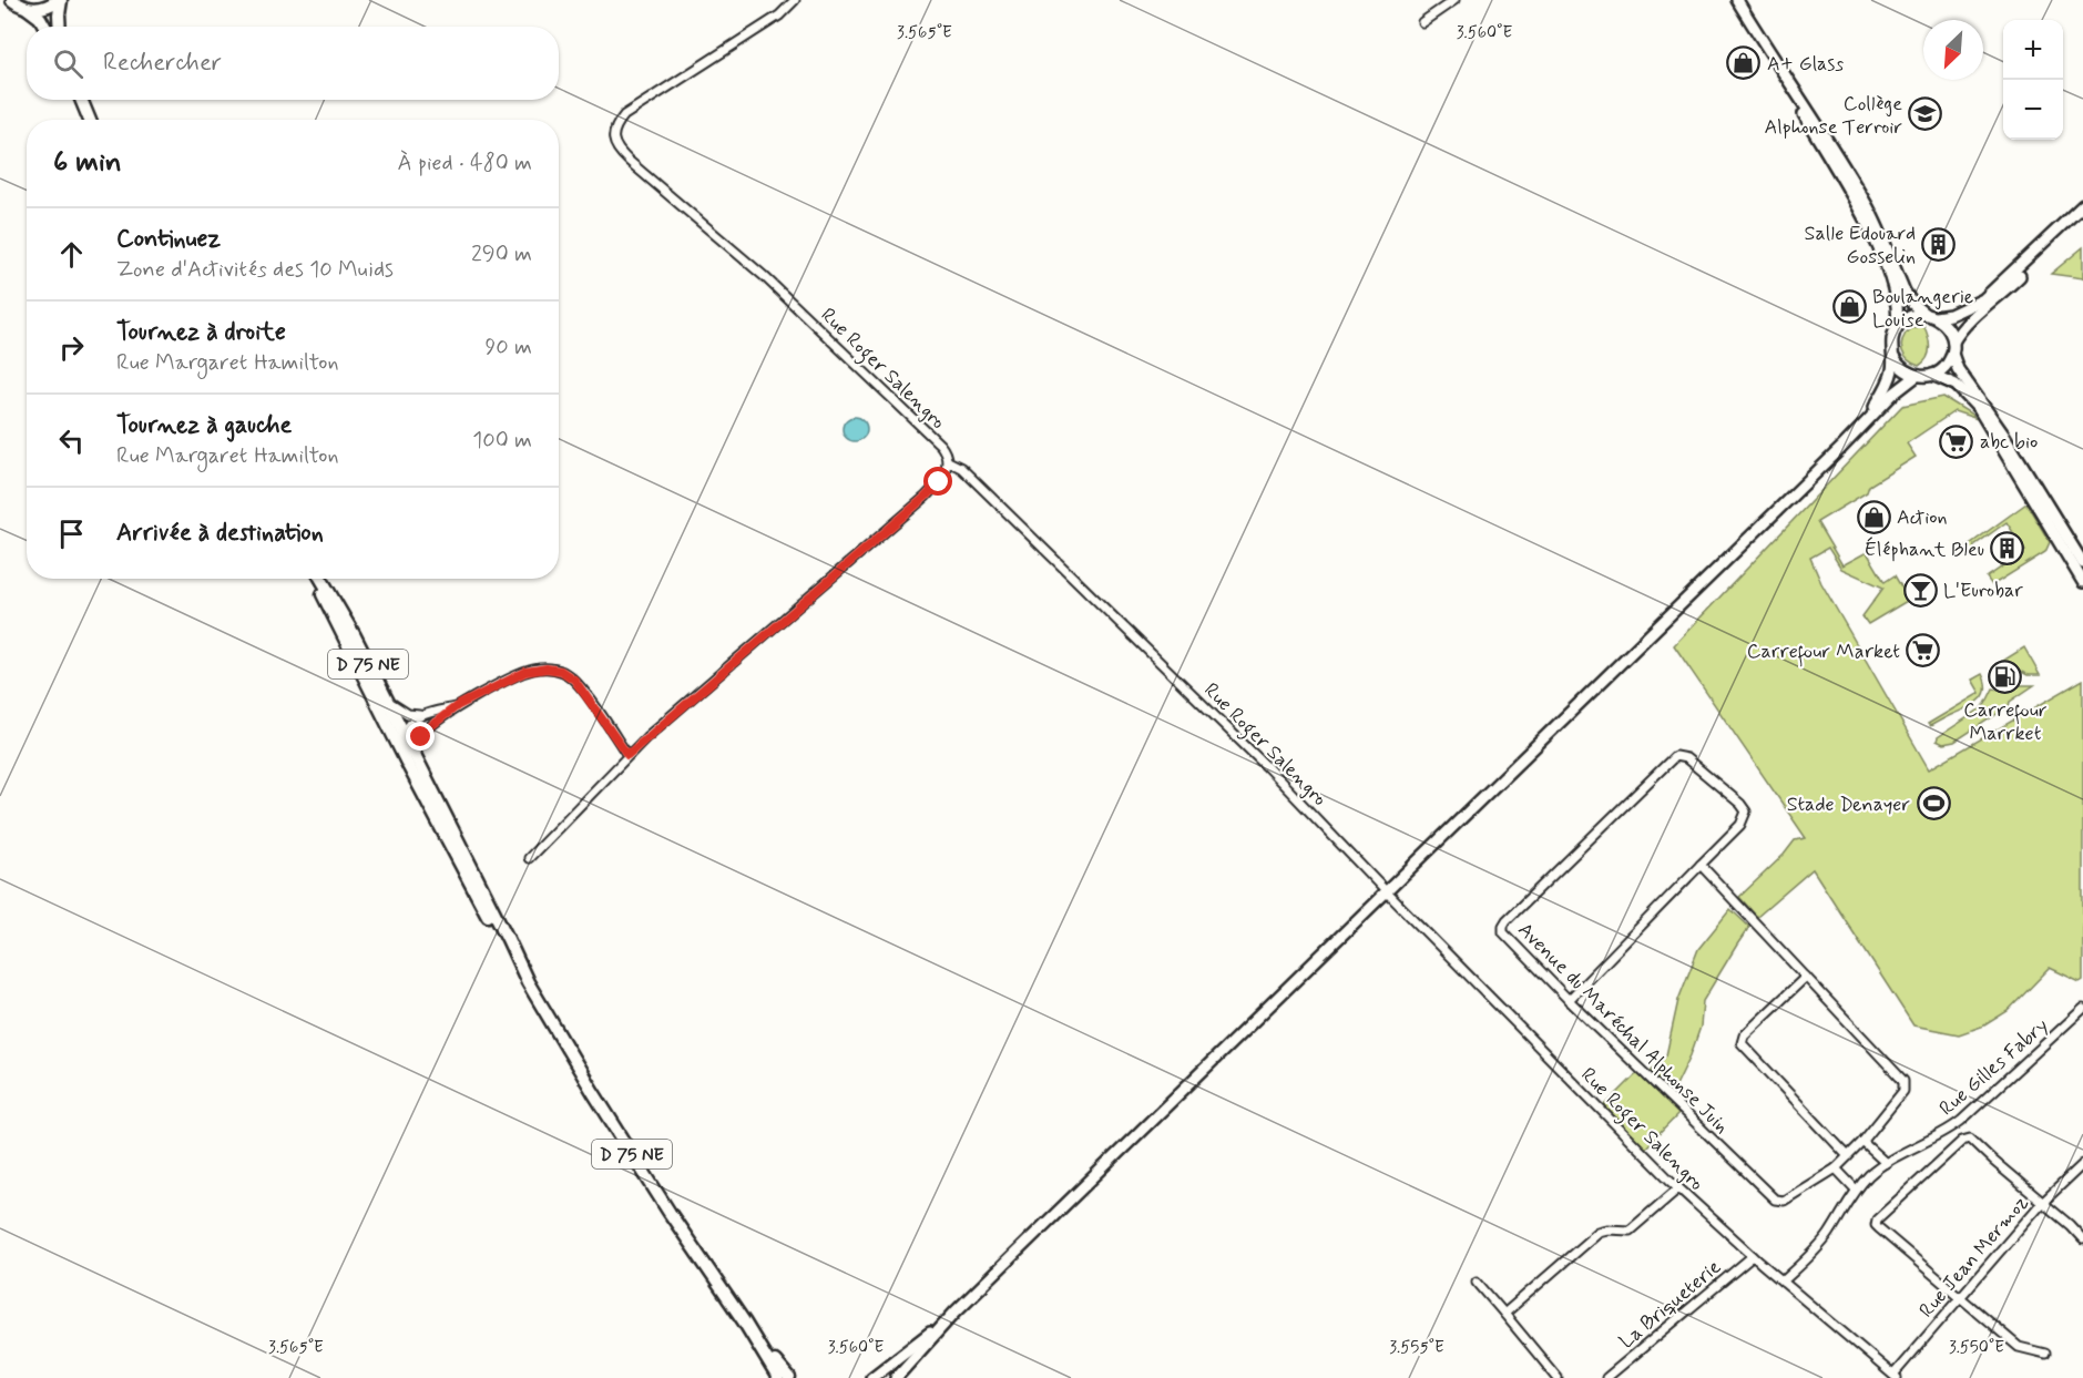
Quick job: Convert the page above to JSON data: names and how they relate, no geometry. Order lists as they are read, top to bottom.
{
  "streets": {
    "main road": ["D 75 NE"],
    "street": [
      "Rue Roger Salengro",
      "Avenue du Maréchal Alphonse Juin",
      "Rue Gilles Fabry",
      "Rue Jean Mermoz",
      "La Briqueterie"
    ]
  },
  "crossings": [
    ["Rue Roger Salengro", "Rue Gilles Fabry"],
    ["Rue Roger Salengro", "Rue Jean Mermoz"],
    ["Rue Roger Salengro", "La Briqueterie"]
  ],
  "places": {
    "shop": ["A+ Glass", "Boulangerie Louise", "Action"],
    "school or university": ["Collège Alphonse Terroir"],
    "building": ["Salle Edouard Gosselin", "Éléphant Bleu"],
    "supermarket": ["abc bio", "Carrefour Market"],
    "bar": ["L'Eurobar"],
    "fuel station": ["Carrefour Marrket"],
    "sports": ["Stade Denayer"]
  },
  "north": "bottom left",
  "page": {
    "map_buttons": ["+", "−"],
    "search": "Rechercher",
    "heading": ["6 min", "À pied · 480 m"],
    "list": [
      ["Continuez", "Zone d'Activités des 10 Muids", "290 m"],
      ["Tournez à droite", "Rue Margaret Hamilton", "90 m"],
      ["Tournez à gauche", "Rue Margaret Hamilton", "100 m"],
      "Arrivée à destination"
    ]
  },
  "coordinates": [
    "3.565°E",
    "3.560°E",
    "3.555°E",
    "3.550°E"
  ]
}
